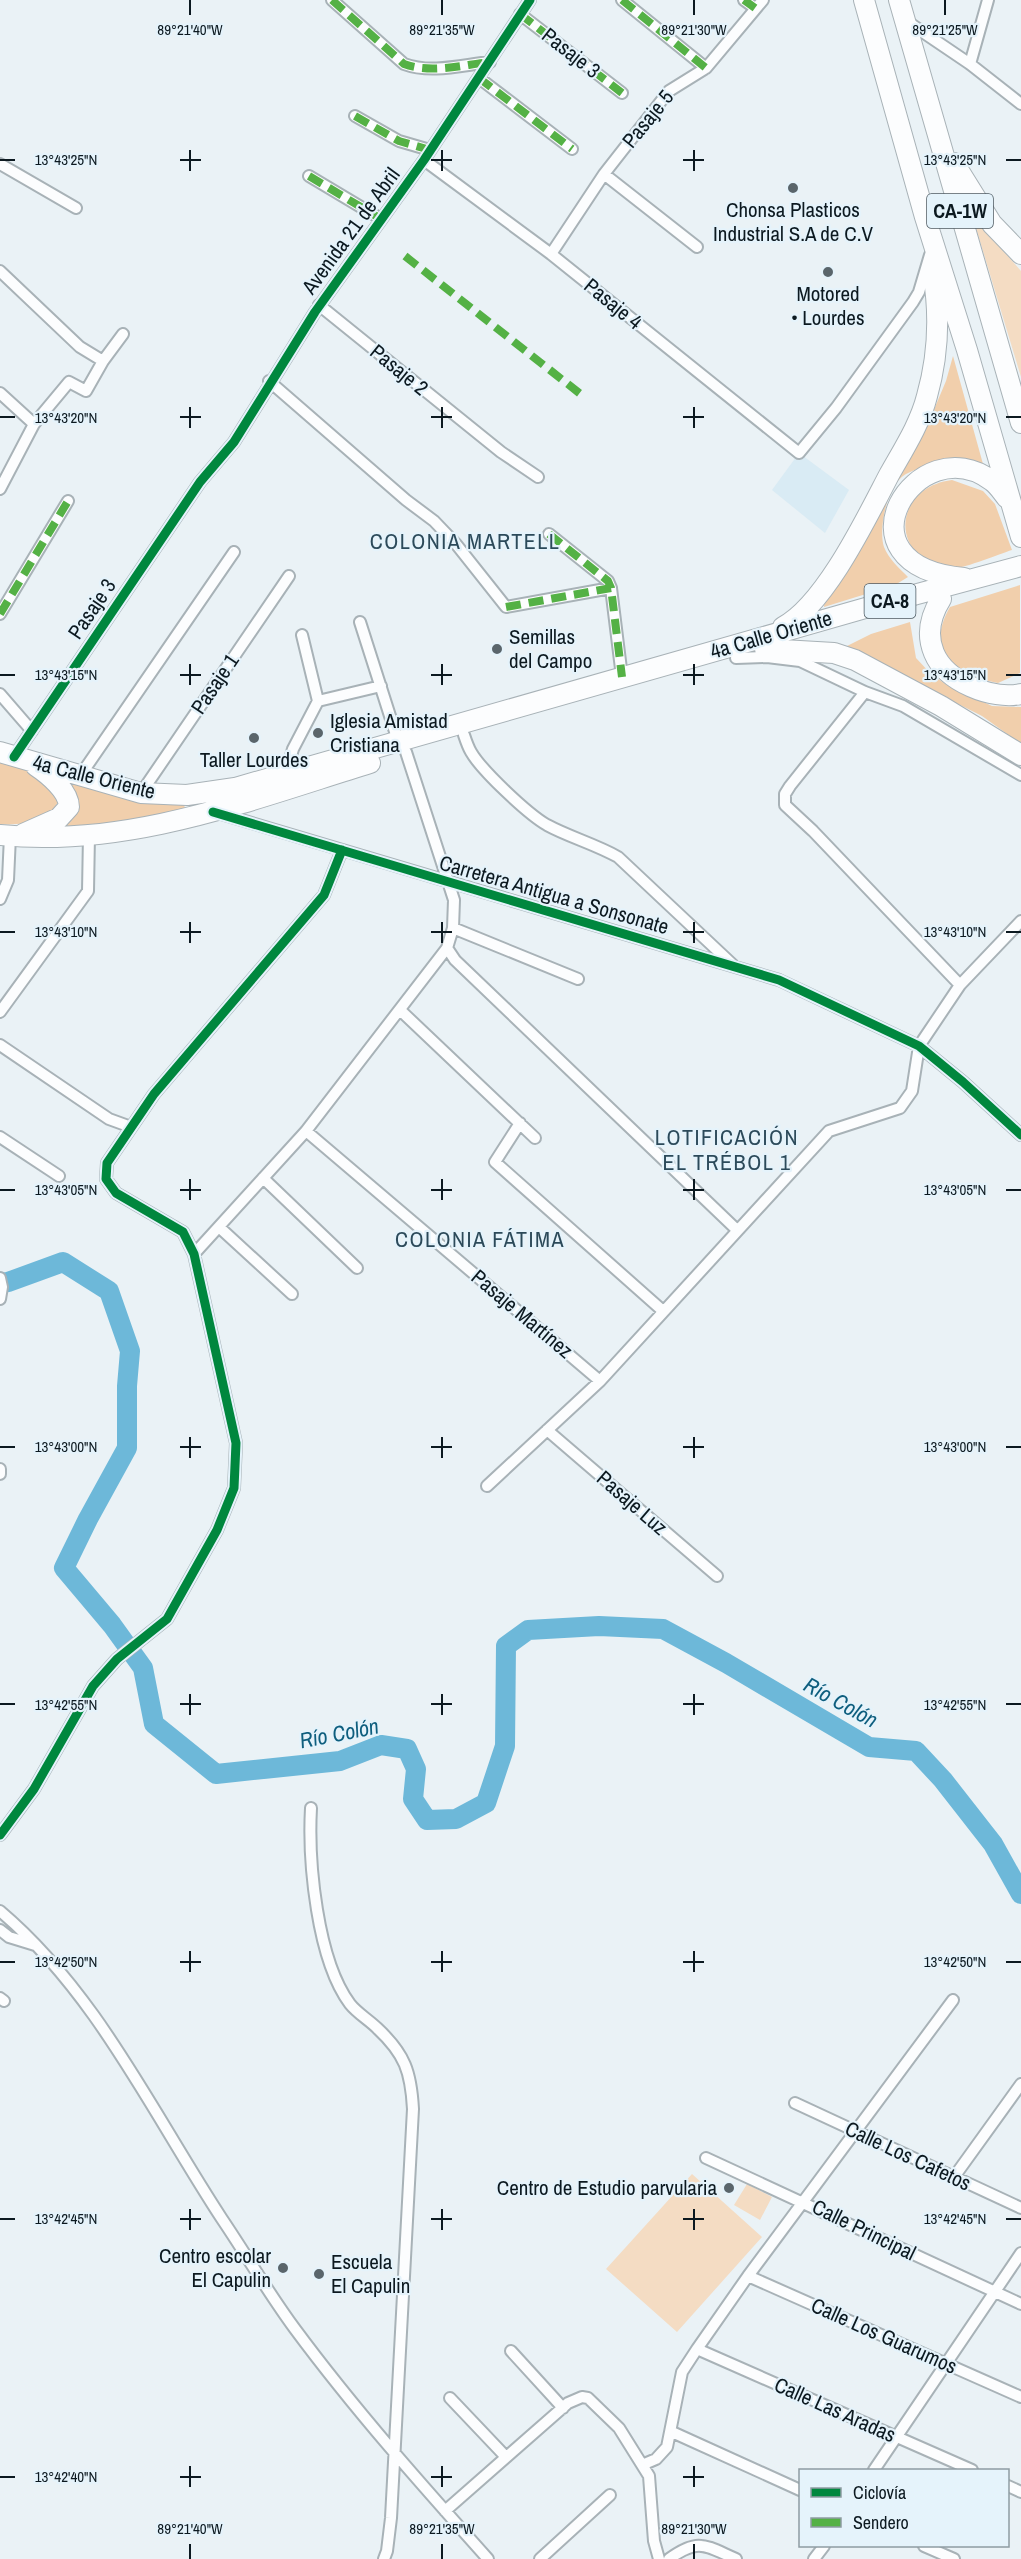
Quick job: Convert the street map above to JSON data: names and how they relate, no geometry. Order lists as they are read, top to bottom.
{
  "streets": {
    "highway": ["CA-1W", "CA-8", "4a Calle Oriente"],
    "street": [
      "Pasaje 3",
      "Pasaje 5",
      "Avenida 21 de Abril",
      "Pasaje 4",
      "Pasaje 2",
      "Pasaje 1",
      "Carretera Antigua a Sonsonate",
      "Pasaje Martínez",
      "Pasaje Luz",
      "Calle Los Cafetos",
      "Calle Principal",
      "Calle Los Guarumos",
      "Calle Las Aradas"
    ]
  },
  "crossings": [
    ["Pasaje 3", "Avenida 21 de Abril"],
    ["Pasaje 3", "4a Calle Oriente"],
    ["Pasaje 5", "Pasaje 4"],
    ["Avenida 21 de Abril", "Pasaje 4"],
    ["Avenida 21 de Abril", "Pasaje 2"],
    ["4a Calle Oriente", "Pasaje 1"],
    ["4a Calle Oriente", "Carretera Antigua a Sonsonate"]
  ],
  "districts": ["COLONIA MARTELL", "LOTIFICACIÓN EL TRÉBOL 1", "COLONIA FÁTIMA"],
  "water": ["Río Colón"],
  "places": [
    "Chonsa Plasticos Industrial S.A de C.V",
    "Motored • Lourdes",
    "Semillas del Campo",
    "Iglesia Amistad Cristiana",
    "Taller Lourdes",
    "Centro de Estudio parvularia",
    "Centro escolar El Capulin",
    "Escuela El Capulin"
  ],
  "legend": ["Ciclovía", "Sendero"],
  "coordinates": [
    "89°21'40\"W",
    "89°21'35\"W",
    "89°21'30\"W",
    "89°21'25\"W",
    "13°43'25\"N",
    "13°43'20\"N",
    "13°43'15\"N",
    "13°43'10\"N",
    "13°43'05\"N",
    "13°43'00\"N",
    "13°42'55\"N",
    "13°42'50\"N",
    "13°42'45\"N",
    "13°42'40\"N"
  ]
}
